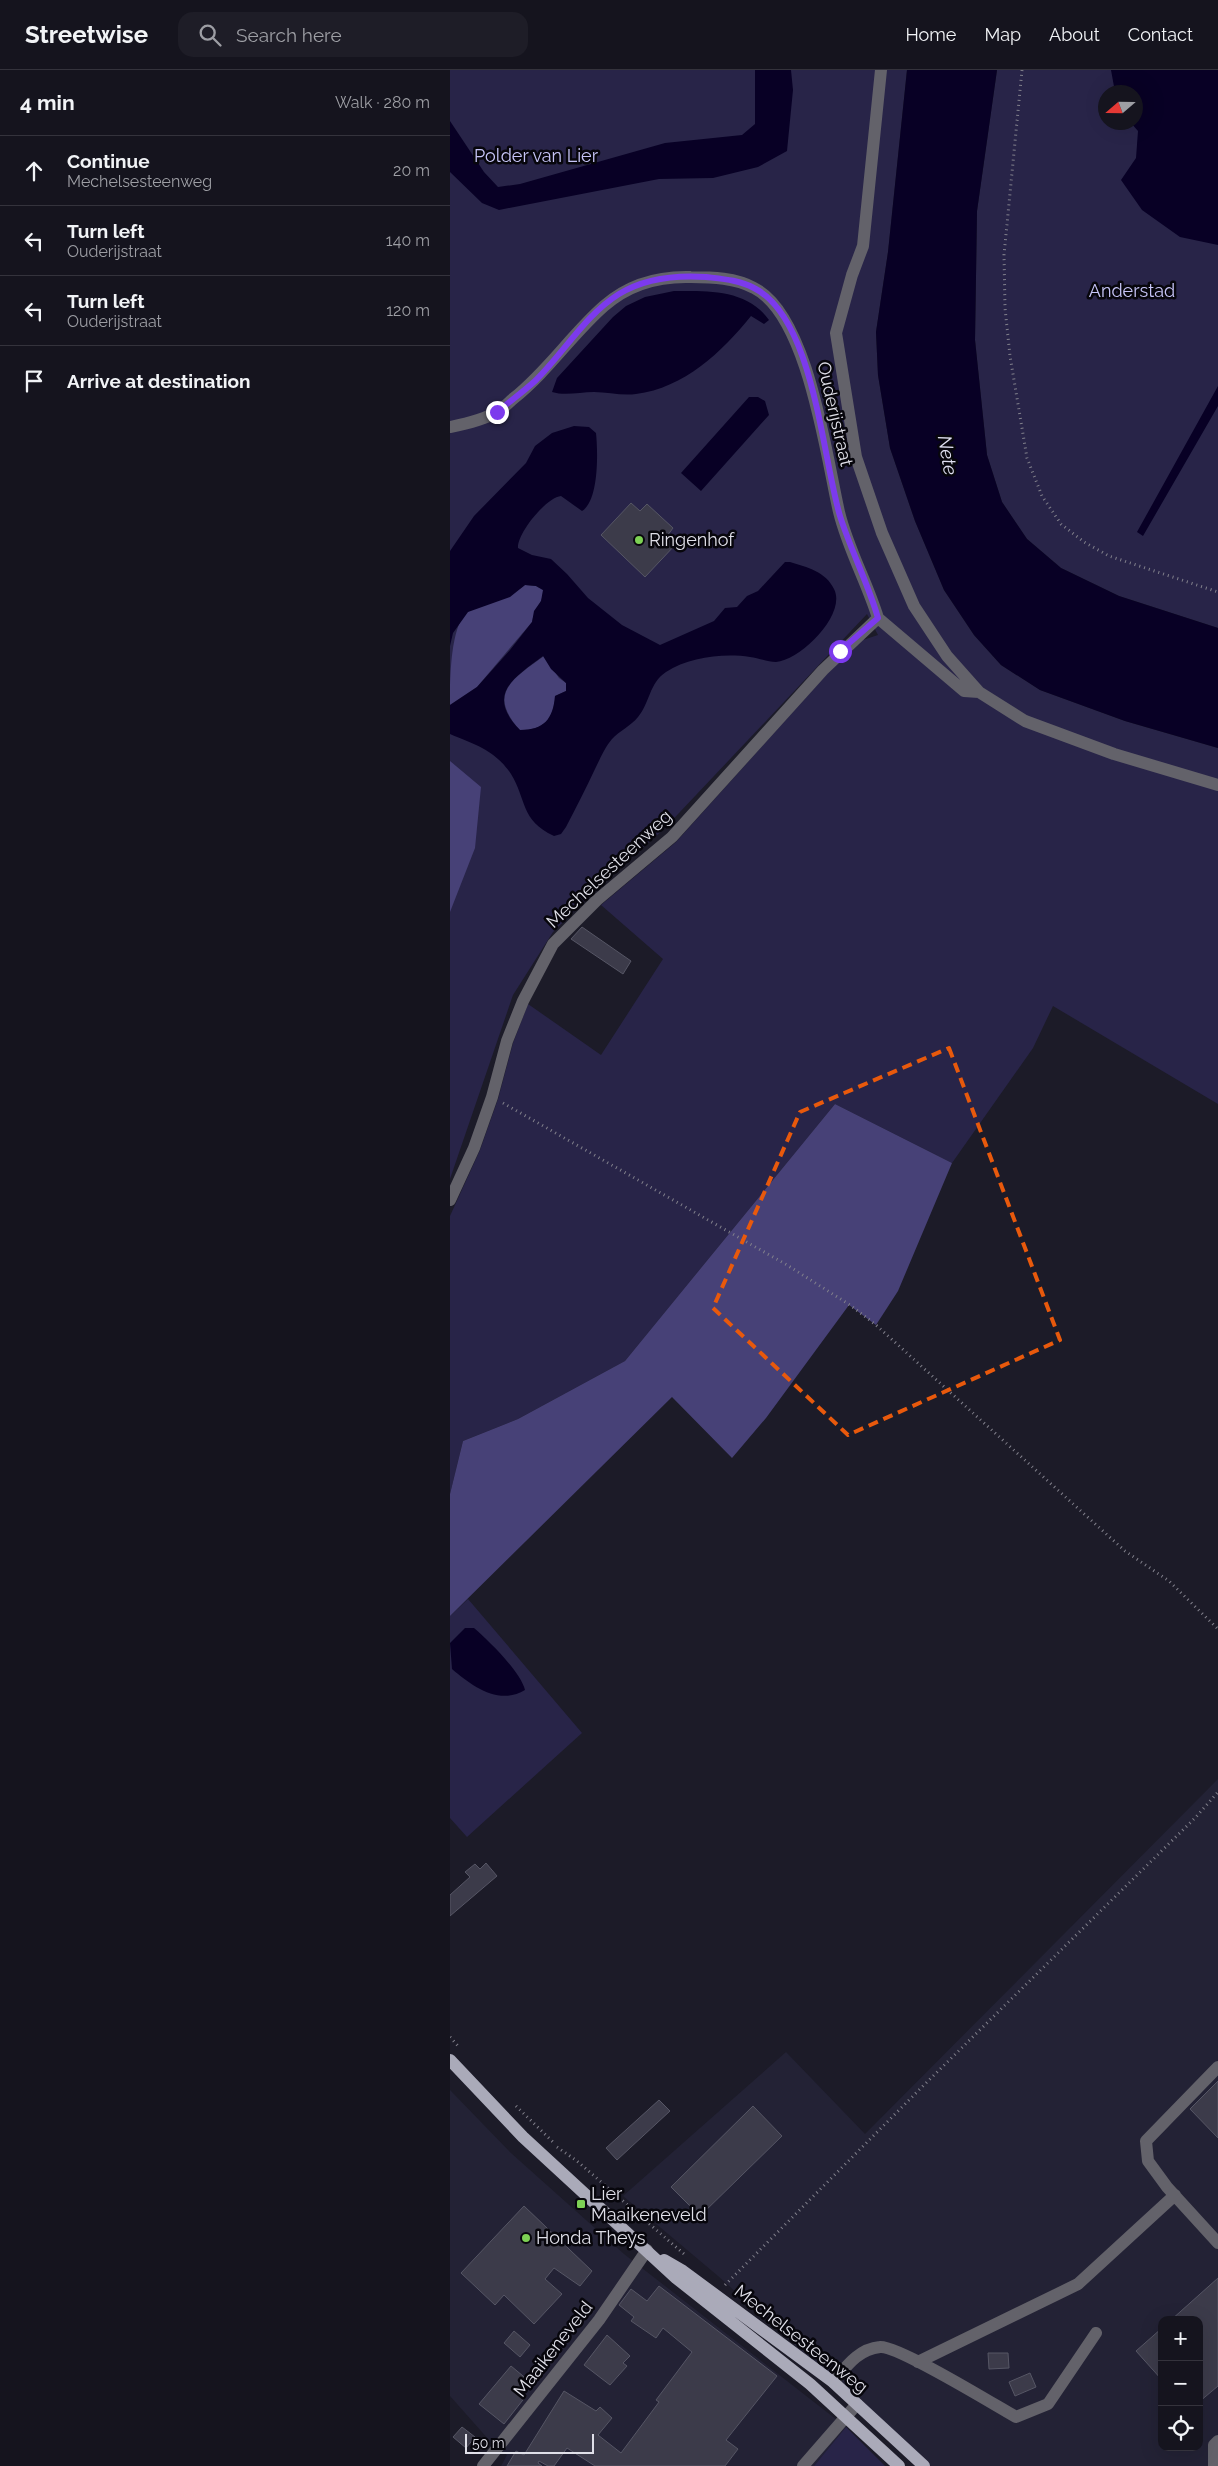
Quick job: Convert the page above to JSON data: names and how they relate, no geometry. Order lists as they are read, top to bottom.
{
  "streets": {
    "main road": ["Mechelsesteenweg"],
    "street": ["Ouderijstraat", "Maaikeneveld"]
  },
  "crossings": [
    ["Ouderijstraat", "Mechelsesteenweg"],
    ["Mechelsesteenweg", "Maaikeneveld"]
  ],
  "water": ["Nete"],
  "parks": ["Polder van Lier", "Anderstad"],
  "places": {
    "other": ["Ringenhof", "Honda Theys"],
    "transit": ["Lier Maaikeneveld"]
  },
  "scale_bar": "50 m",
  "north": "left",
  "page": {
    "header": "Streetwise",
    "search": "Search here",
    "nav": [
      "Home",
      "Map",
      "About",
      "Contact"
    ],
    "heading": ["4 min", "Walk · 280 m"],
    "list": [
      ["Continue", "Mechelsesteenweg", "20 m"],
      ["Turn left", "Ouderijstraat", "140 m"],
      ["Turn left", "Ouderijstraat", "120 m"],
      "Arrive at destination"
    ],
    "map_buttons": ["+", "−"],
    "scale": "50 m"
  }
}
